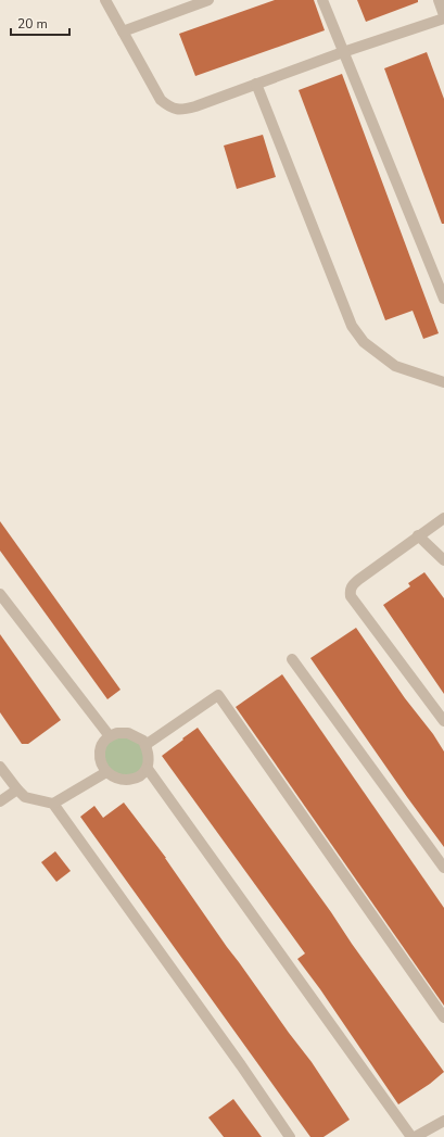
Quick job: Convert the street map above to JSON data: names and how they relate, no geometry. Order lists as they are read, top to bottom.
{
  "scale_bar": "20 m"
}
